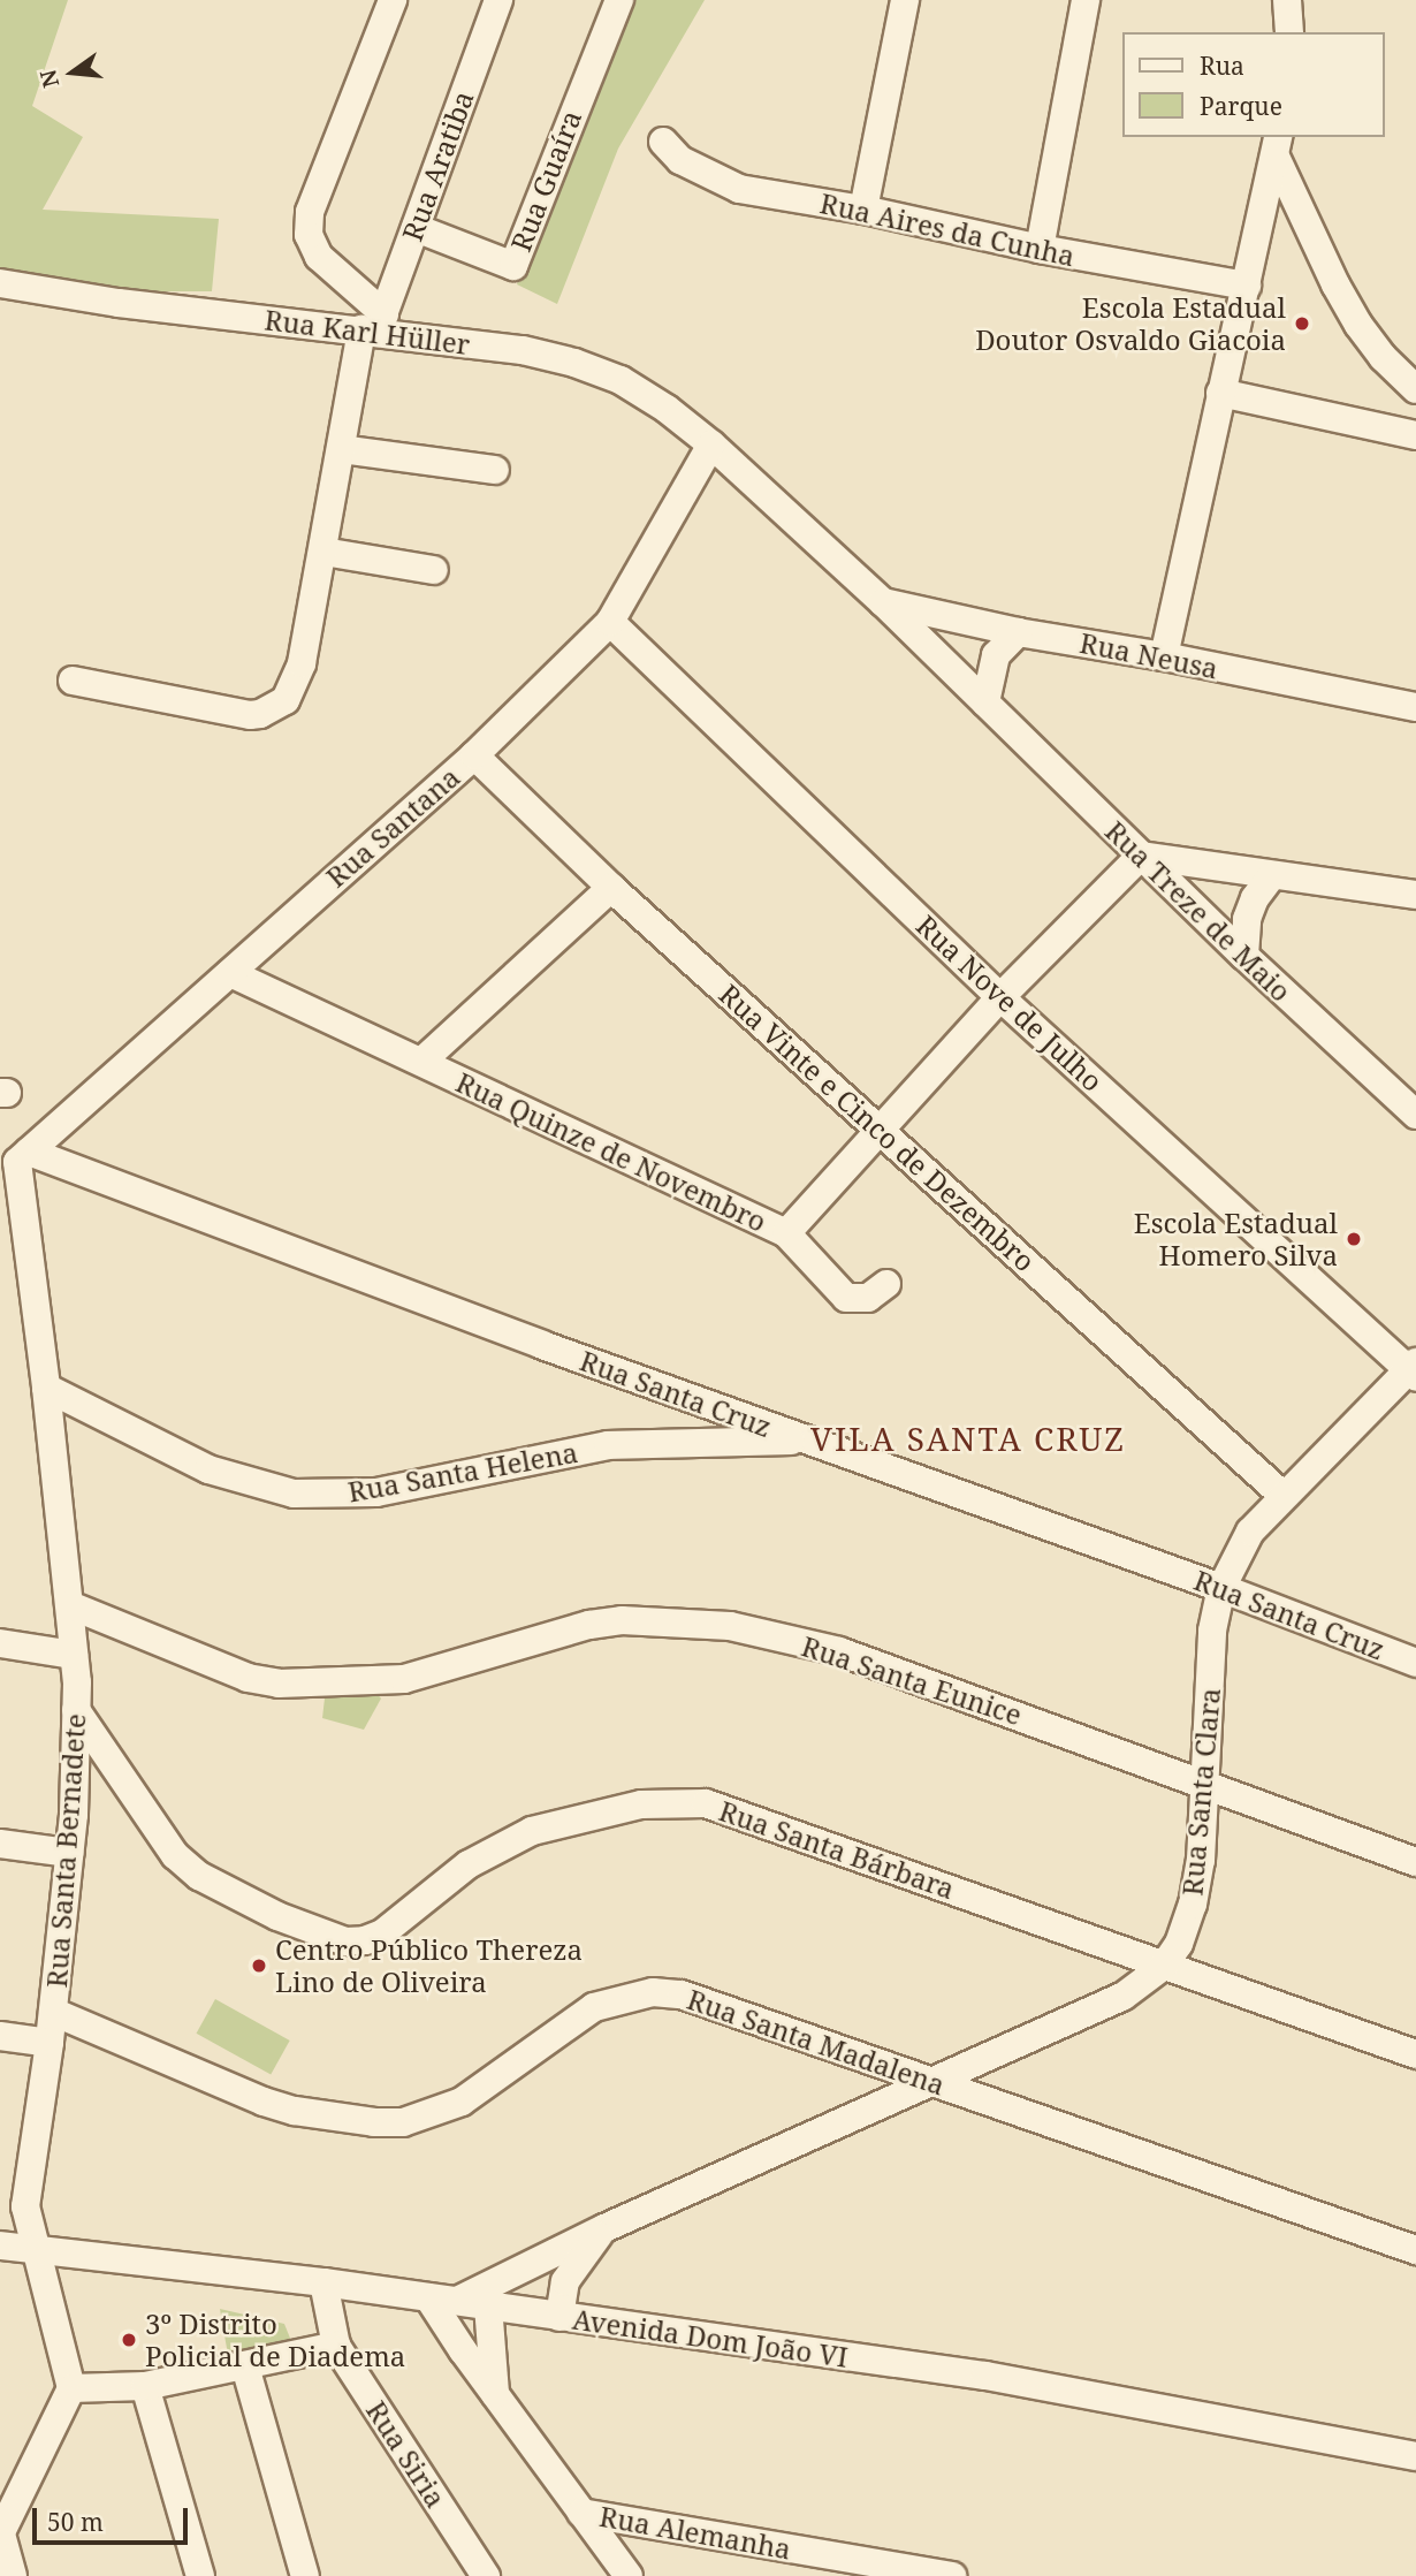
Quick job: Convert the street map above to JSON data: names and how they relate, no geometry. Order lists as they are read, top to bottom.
{
  "streets": {
    "street": [
      "Rua Aratiba",
      "Rua Guaíra",
      "Rua Aires da Cunha",
      "Rua Karl Hüller",
      "Rua Neusa",
      "Rua Santana",
      "Rua Treze de Maio",
      "Rua Nove de Julho",
      "Rua Vinte e Cinco de Dezembro",
      "Rua Quinze de Novembro",
      "Rua Santa Cruz",
      "Rua Santa Helena",
      "Rua Santa Eunice",
      "Rua Santa Clara",
      "Rua Santa Bárbara",
      "Rua Santa Bernadete",
      "Rua Santa Madalena",
      "Avenida Dom João VI",
      "Rua Siria",
      "Rua Alemanha"
    ]
  },
  "crossings": [
    ["Rua Aratiba", "Rua Guaíra"],
    ["Rua Aratiba", "Rua Karl Hüller"],
    ["Rua Karl Hüller", "Rua Santana"],
    ["Rua Karl Hüller", "Rua Treze de Maio"],
    ["Rua Neusa", "Rua Treze de Maio"],
    ["Rua Santana", "Rua Treze de Maio"],
    ["Rua Santana", "Rua Nove de Julho"],
    ["Rua Santana", "Rua Vinte e Cinco de Dezembro"],
    ["Rua Santana", "Rua Quinze de Novembro"],
    ["Rua Santana", "Rua Santa Cruz"],
    ["Rua Santana", "Rua Santa Bernadete"],
    ["Rua Treze de Maio", "Rua Quinze de Novembro"],
    ["Rua Nove de Julho", "Rua Quinze de Novembro"],
    ["Rua Nove de Julho", "Rua Santa Clara"],
    ["Rua Vinte e Cinco de Dezembro", "Rua Quinze de Novembro"],
    ["Rua Vinte e Cinco de Dezembro", "Rua Santa Clara"],
    ["Rua Santa Cruz", "Rua Santa Helena"],
    ["Rua Santa Cruz", "Rua Santa Clara"],
    ["Rua Santa Cruz", "Rua Santa Bernadete"],
    ["Rua Santa Helena", "Rua Santa Bernadete"],
    ["Rua Santa Eunice", "Rua Santa Clara"],
    ["Rua Santa Eunice", "Rua Santa Bernadete"],
    ["Rua Santa Clara", "Rua Santa Bárbara"],
    ["Rua Santa Clara", "Rua Santa Madalena"],
    ["Rua Santa Clara", "Avenida Dom João VI"],
    ["Rua Santa Bárbara", "Rua Santa Bernadete"],
    ["Rua Santa Bernadete", "Rua Santa Madalena"],
    ["Rua Santa Bernadete", "Avenida Dom João VI"],
    ["Avenida Dom João VI", "Rua Siria"]
  ],
  "districts": ["VILA SANTA CRUZ"],
  "places": [
    "Escola Estadual Doutor Osvaldo Giacoia",
    "Escola Estadual Homero Silva",
    "Centro Público Thereza Lino de Oliveira",
    "3º Distrito Policial de Diadema"
  ],
  "legend": ["Rua", "Parque"],
  "scale_bar": "50 m",
  "north": "left"
}
